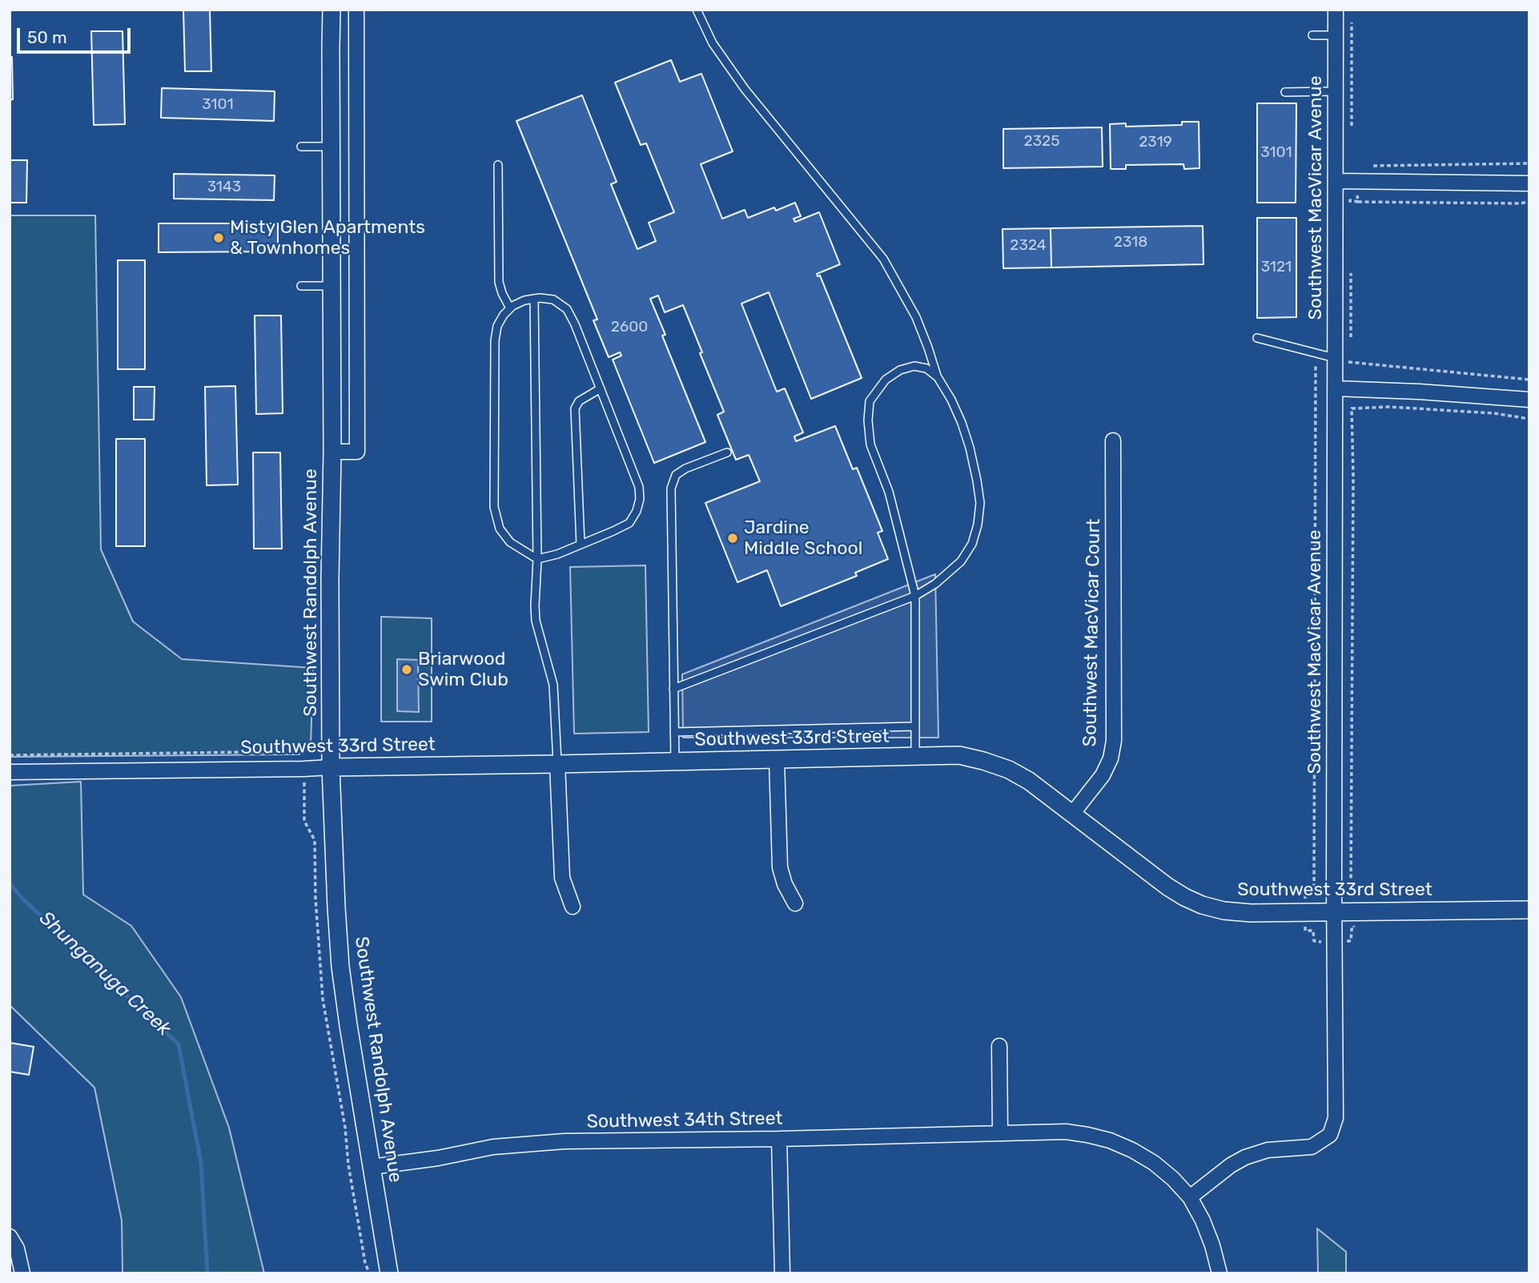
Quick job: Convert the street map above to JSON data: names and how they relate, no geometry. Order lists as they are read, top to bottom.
{
  "streets": {
    "street": [
      "Southwest MacVicar Avenue",
      "Southwest Randolph Avenue",
      "Southwest MacVicar Court",
      "Southwest 33rd Street",
      "Southwest 34th Street"
    ]
  },
  "crossings": [
    ["Southwest MacVicar Avenue", "Southwest 33rd Street"],
    ["Southwest MacVicar Avenue", "Southwest 34th Street"],
    ["Southwest Randolph Avenue", "Southwest 33rd Street"],
    ["Southwest Randolph Avenue", "Southwest 34th Street"],
    ["Southwest MacVicar Court", "Southwest 33rd Street"]
  ],
  "water": ["Shunganuga Creek"],
  "places": ["Misty Glen Apartments & Townhomes", "Jardine Middle School", "Briarwood Swim Club"],
  "house_numbers": [
    "3101",
    "2325",
    "2319",
    "3101",
    "3143",
    "2318",
    "2324",
    "3121",
    "2600"
  ],
  "scale_bar": "50 m"
}
